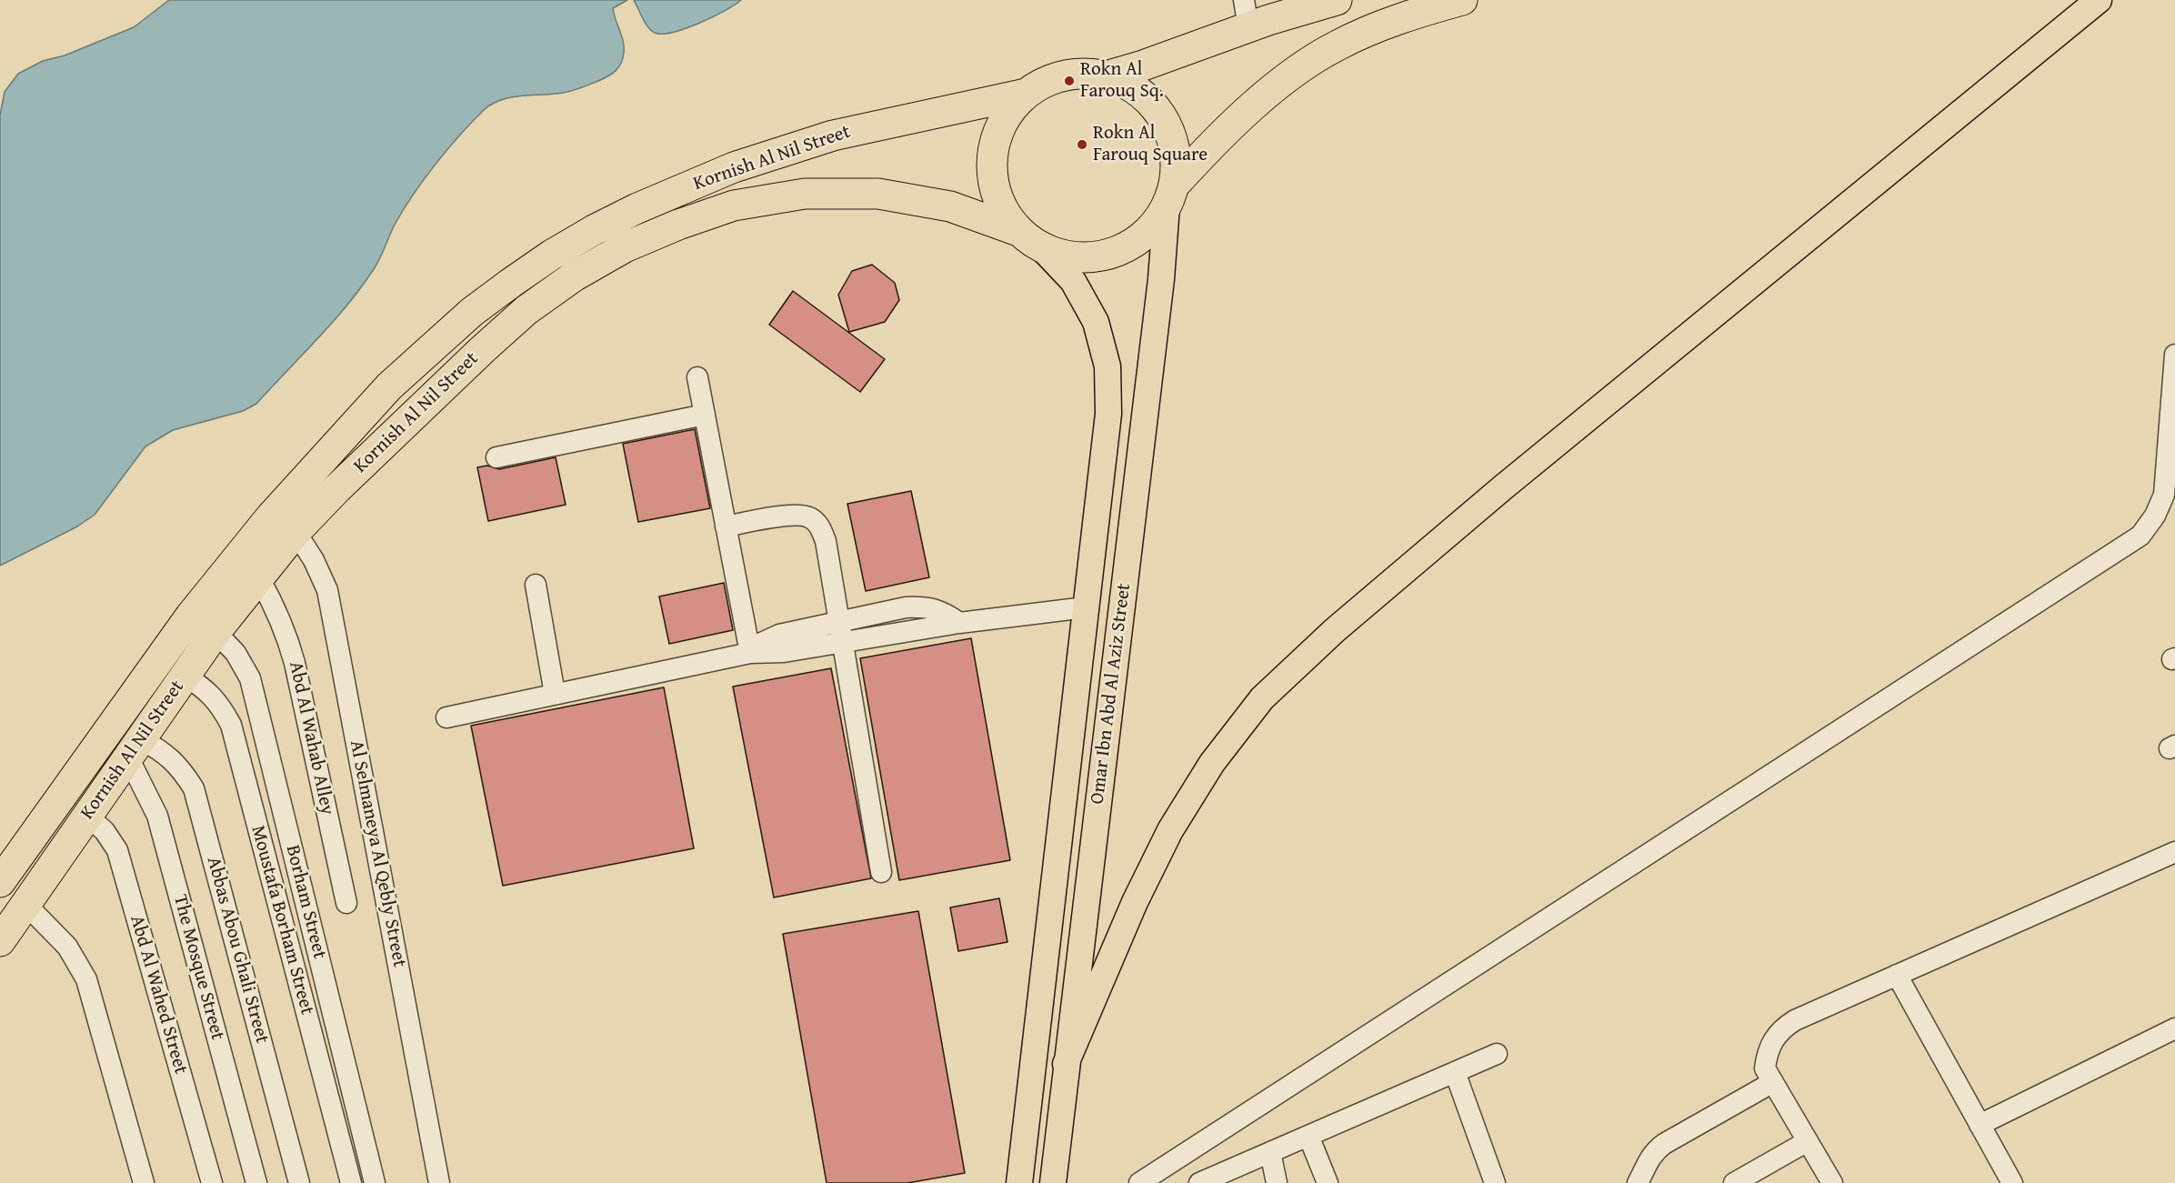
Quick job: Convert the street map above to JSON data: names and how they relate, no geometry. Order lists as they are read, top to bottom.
{
  "streets": {
    "highway": ["Kornish Al Nil Street"],
    "main road": ["Omar Ibn Abd Al Aziz Street"],
    "street": [
      "Abd Al Wahab Alley",
      "Al Selmaneya Al Qebly Street",
      "Borham Street",
      "Moustafa Borham Street",
      "Abbas Abou Ghali Street",
      "The Mosque Street",
      "Abd Al Wahed Street"
    ]
  },
  "crossings": [
    ["Kornish Al Nil Street", "Omar Ibn Abd Al Aziz Street"],
    ["Kornish Al Nil Street", "Abd Al Wahab Alley"],
    ["Kornish Al Nil Street", "Al Selmaneya Al Qebly Street"],
    ["Kornish Al Nil Street", "Borham Street"],
    ["Kornish Al Nil Street", "Moustafa Borham Street"],
    ["Kornish Al Nil Street", "Abbas Abou Ghali Street"],
    ["Kornish Al Nil Street", "The Mosque Street"],
    ["Kornish Al Nil Street", "Abd Al Wahed Street"],
    ["Abbas Abou Ghali Street", "The Mosque Street"]
  ],
  "places": ["Rokn Al Farouq Sq.", "Rokn Al Farouq Square"]
}
